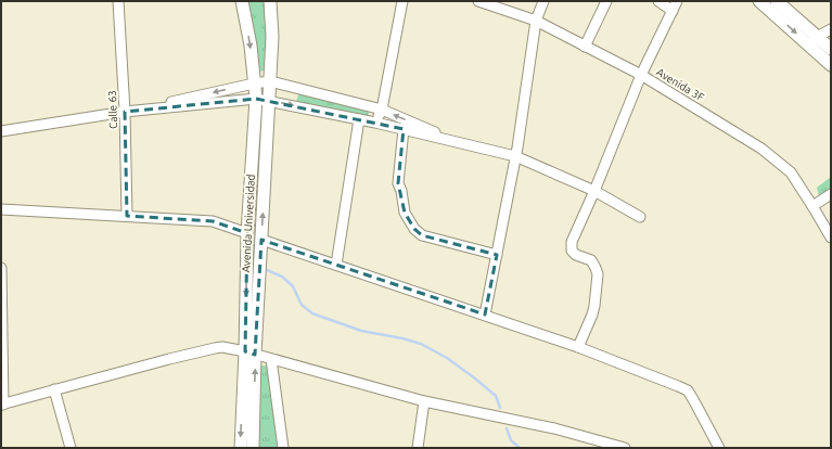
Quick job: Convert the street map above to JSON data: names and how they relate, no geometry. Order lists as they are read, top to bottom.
{
  "streets": {
    "street": ["Avenida 3F", "Calle 63", "Avenida Universidad"]
  }
}
